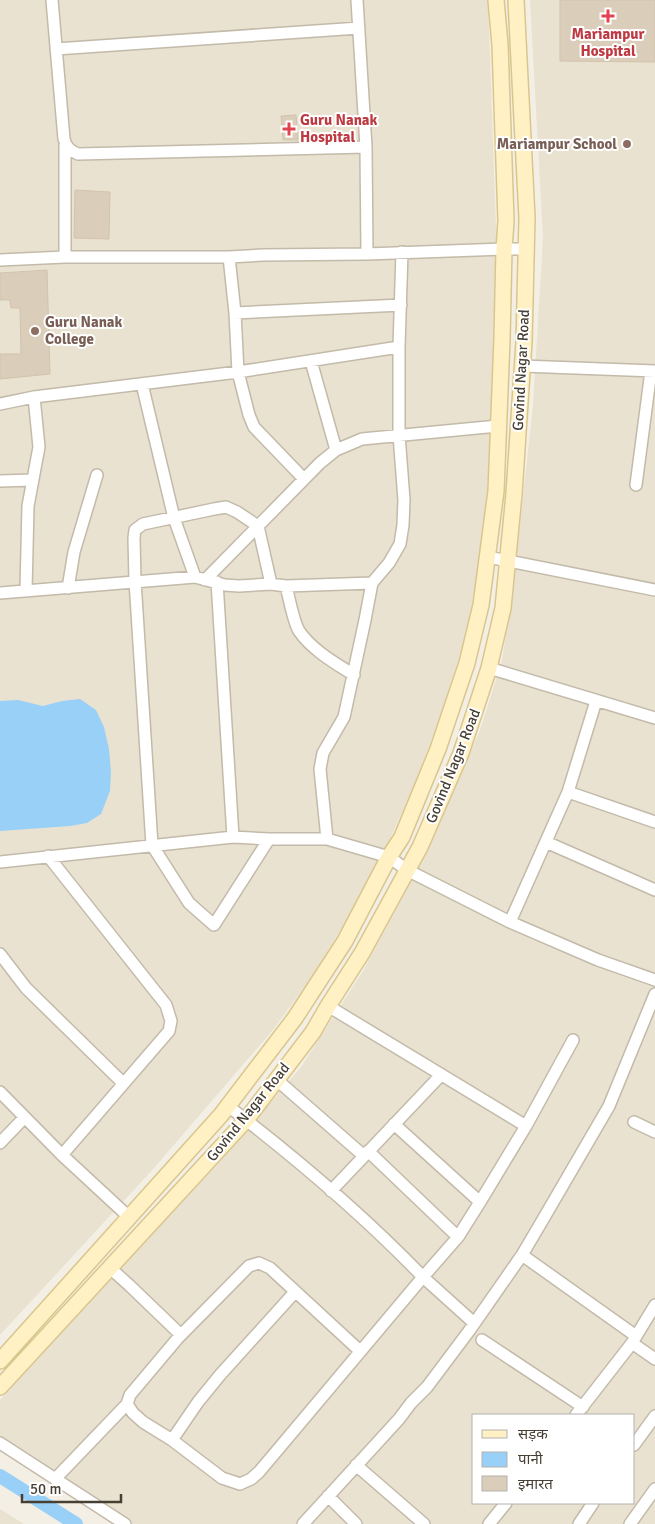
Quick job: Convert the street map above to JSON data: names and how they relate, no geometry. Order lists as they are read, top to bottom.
{
  "streets": {
    "main road": ["Govind Nagar Road"]
  },
  "places": {
    "health": ["Mariampur Hospital", "Guru Nanak Hospital"],
    "other": ["Mariampur School", "Guru Nanak College"]
  },
  "legend": ["सड़क", "पानी", "इमारत"],
  "scale_bar": "50 m"
}
